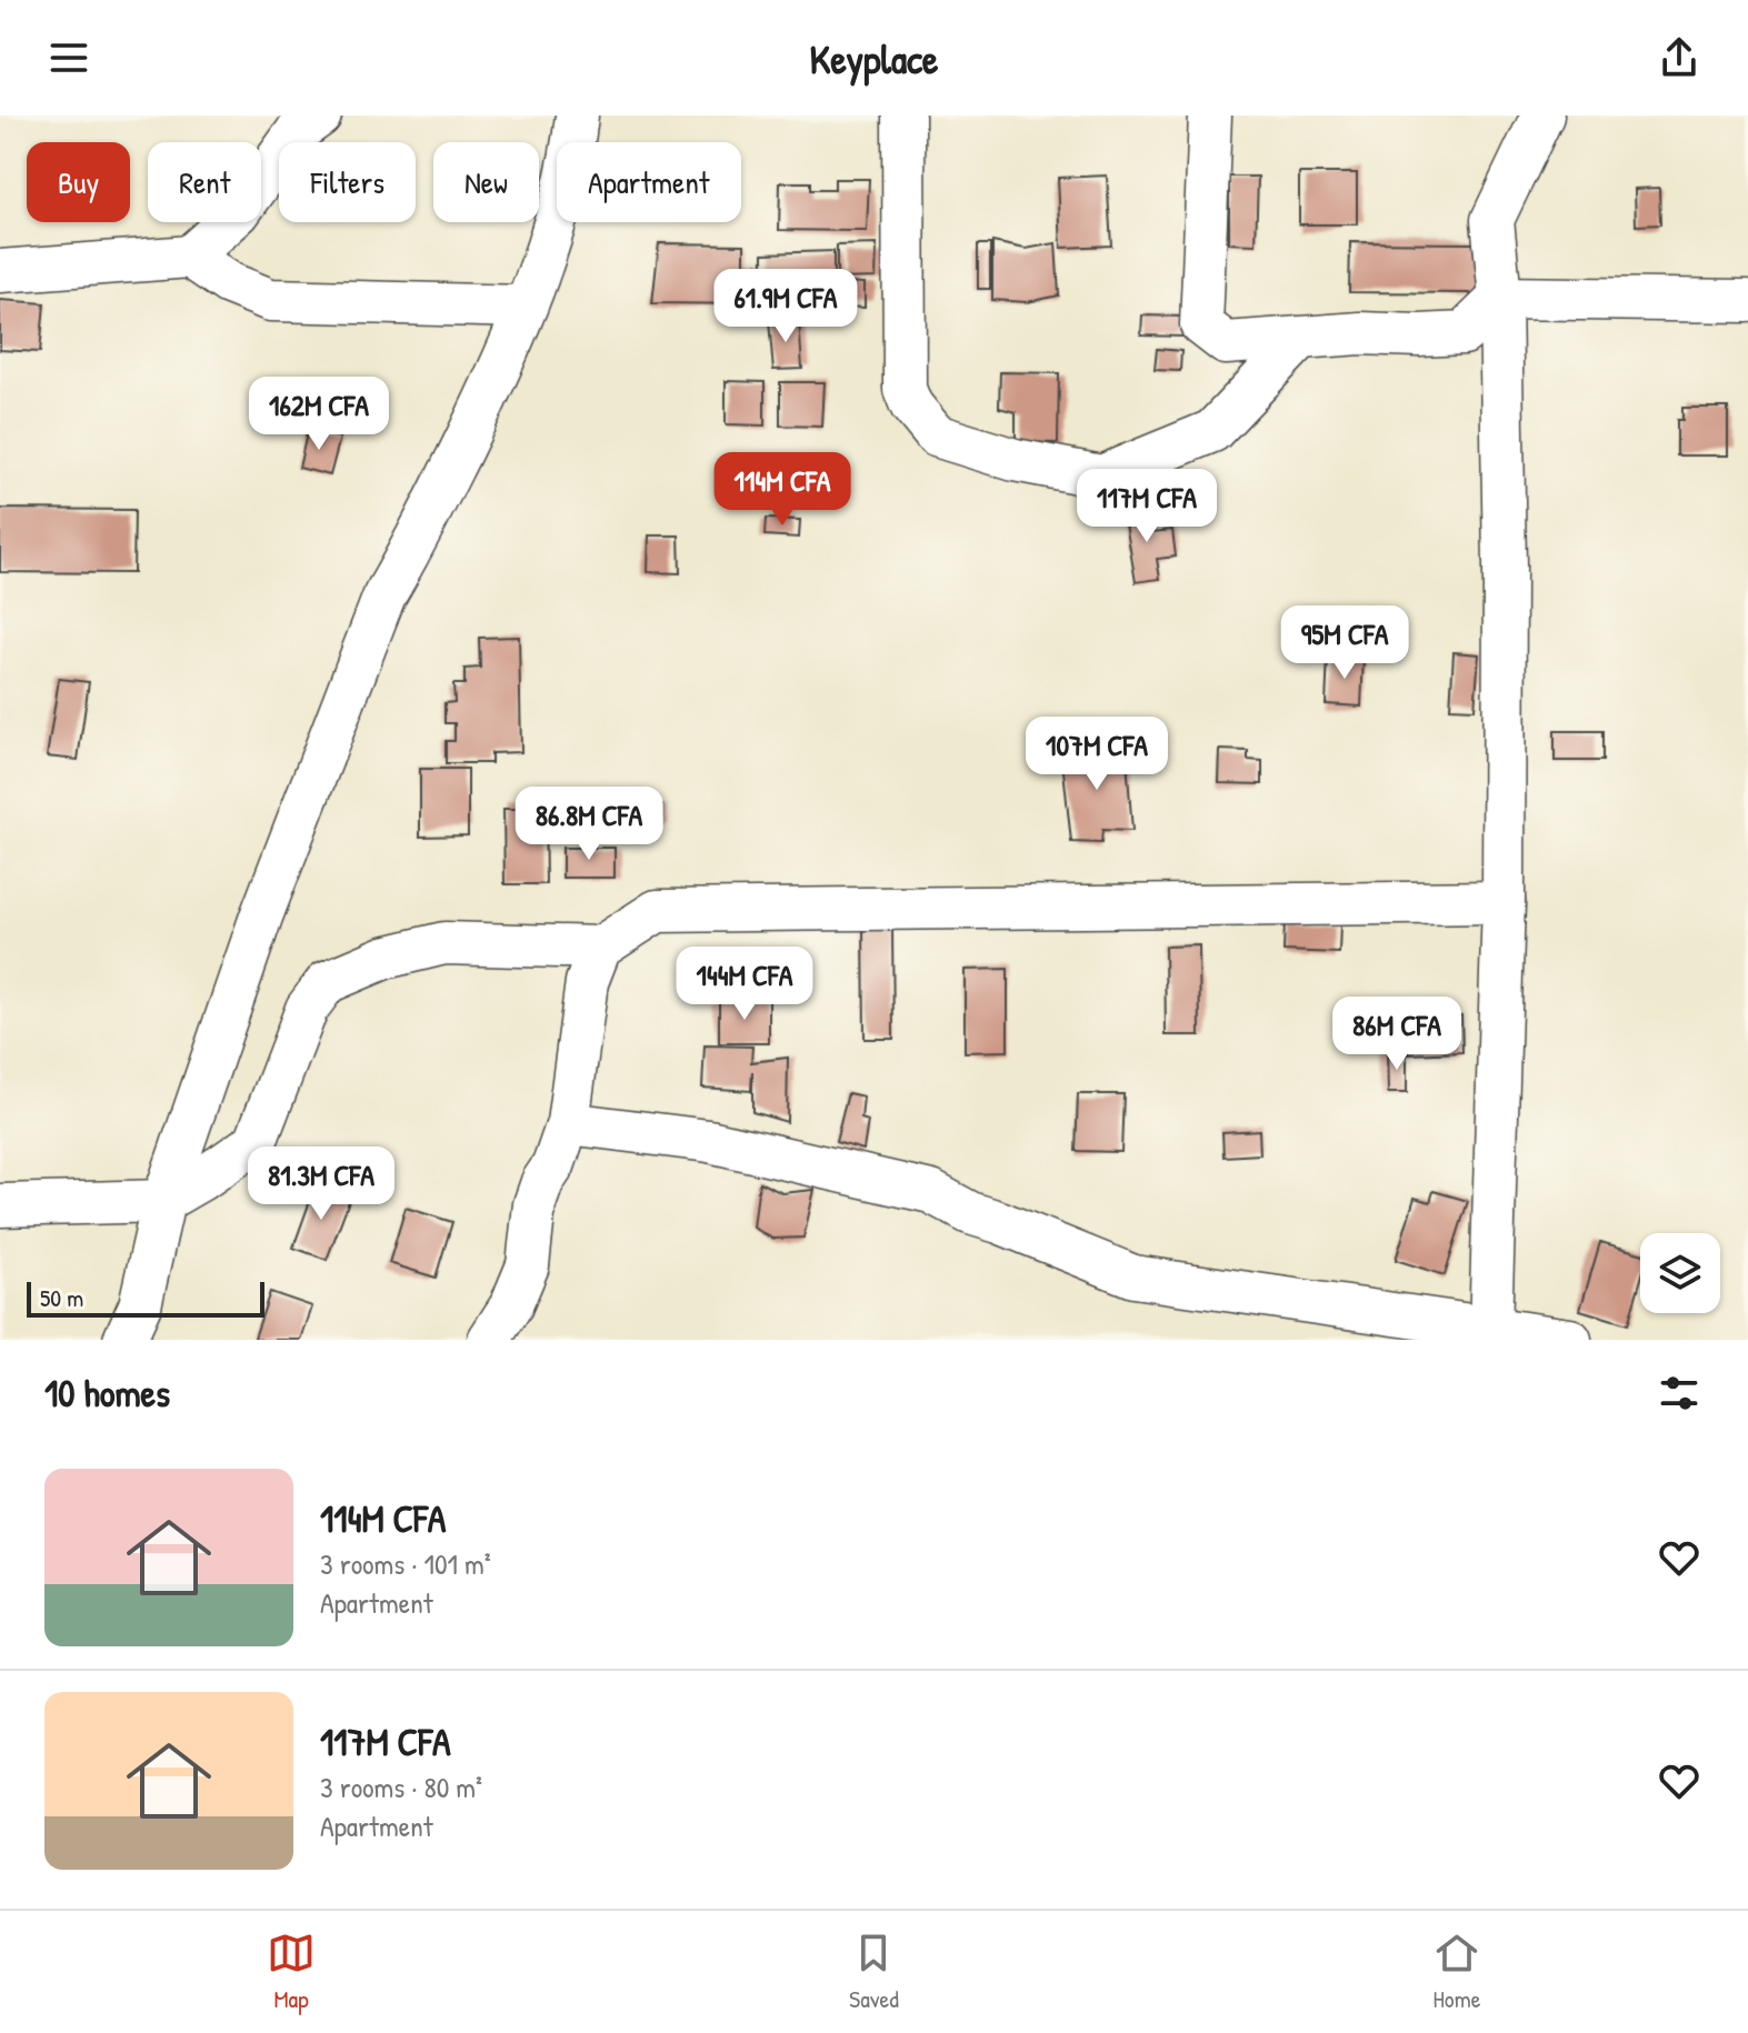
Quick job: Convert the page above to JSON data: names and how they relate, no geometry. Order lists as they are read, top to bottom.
{
  "scale_bar": "50 m",
  "page": {
    "header": "Keyplace",
    "chip": [
      "Buy",
      "Rent",
      "Filters",
      "New",
      "Apartment"
    ],
    "price": [
      "61.9M CFA",
      "162M CFA",
      "114M CFA",
      "117M CFA",
      "95M CFA",
      "107M CFA",
      "86.8M CFA",
      "144M CFA",
      "86M CFA",
      "81.3M CFA"
    ],
    "scale": "50 m",
    "heading": "10 homes",
    "list": [
      {
        "name": "114M CFA",
        "note": "3 rooms · 101 m² · Apartment"
      },
      {
        "name": "117M CFA",
        "note": "3 rooms · 80 m² · Apartment"
      }
    ],
    "tabs": ["Map", "Saved", "Home"]
  }
}
